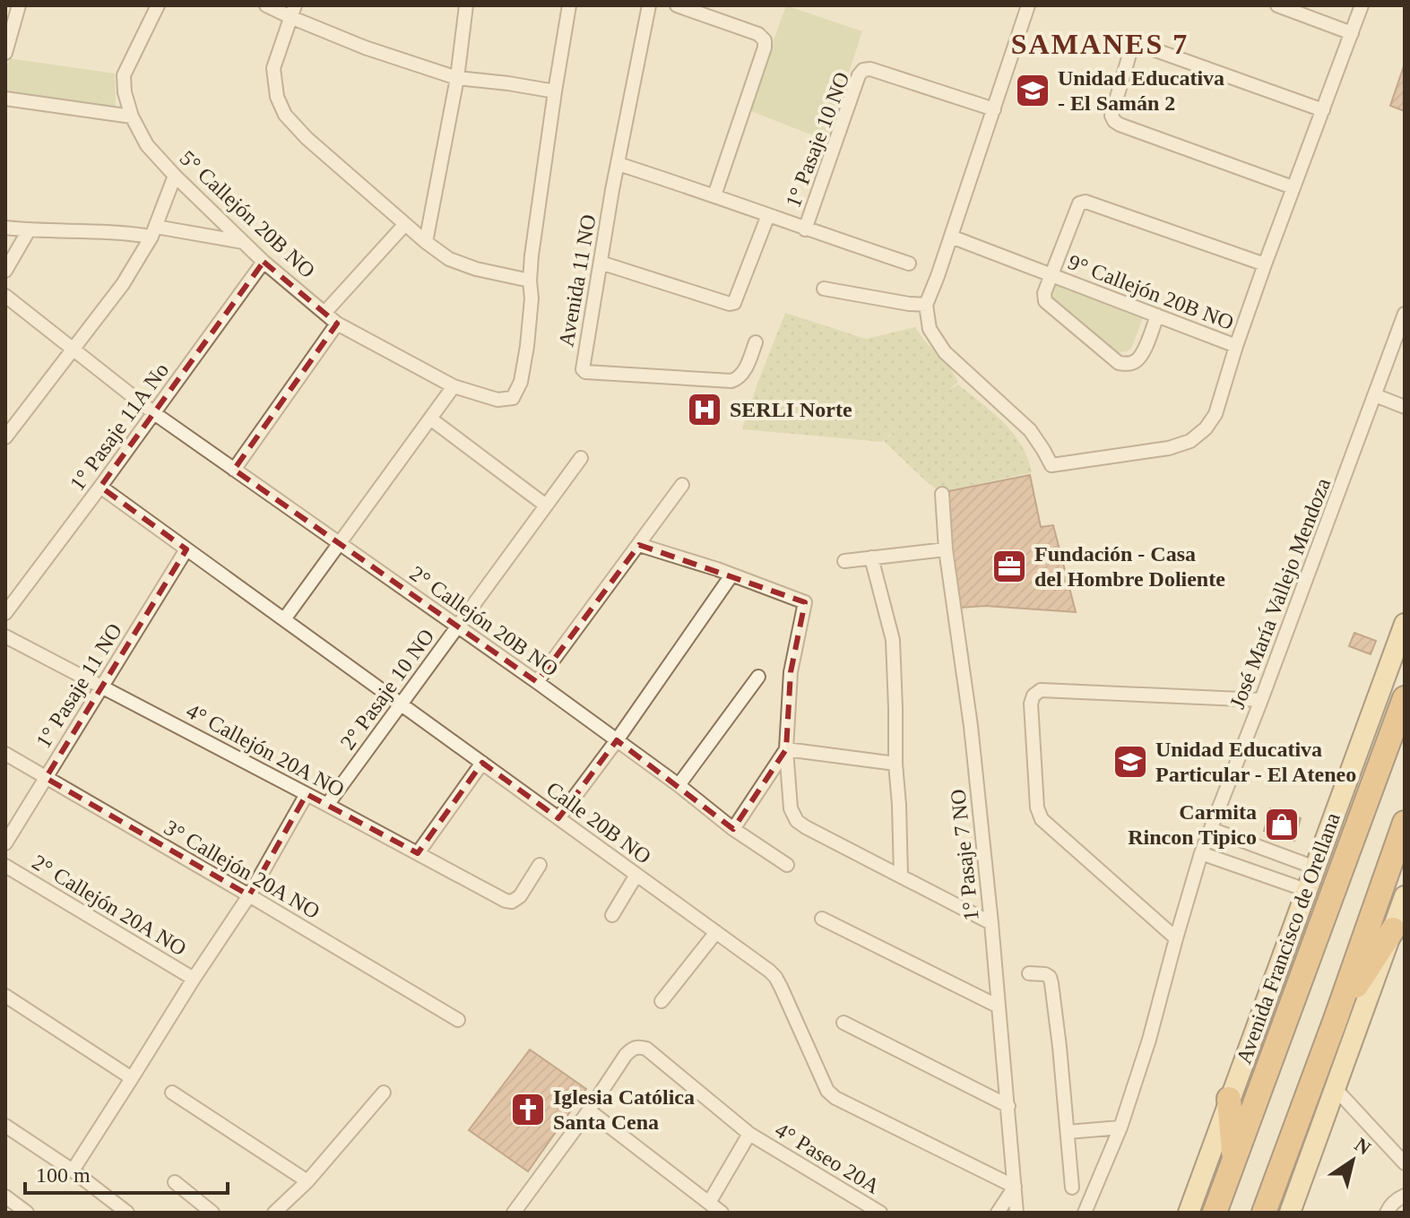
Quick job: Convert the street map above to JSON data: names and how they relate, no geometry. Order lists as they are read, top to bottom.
{
  "streets": {
    "highway": ["Avenida Francisco de Orellana"],
    "street": [
      "1° Pasaje 10 NO",
      "5° Callejón 20B NO",
      "Avenida 11 NO",
      "9° Callejón 20B NO",
      "1° Pasaje 11A No",
      "José María Vallejo Mendoza",
      "2° Callejón 20B NO",
      "1° Pasaje 11 NO",
      "2° Pasaje 10 NO",
      "4° Callejón 20A NO",
      "Calle 20B NO",
      "1° Pasaje 7 NO",
      "3° Callejón 20A NO",
      "2° Callejón 20A NO",
      "4° Paseo 20A"
    ]
  },
  "crossings": [
    ["5° Callejón 20B NO", "1° Pasaje 11A No"],
    ["1° Pasaje 11A No", "2° Callejón 20B NO"],
    ["1° Pasaje 11A No", "Calle 20B NO"],
    ["2° Callejón 20B NO", "2° Pasaje 10 NO"],
    ["1° Pasaje 11 NO", "4° Callejón 20A NO"],
    ["1° Pasaje 11 NO", "Calle 20B NO"],
    ["1° Pasaje 11 NO", "3° Callejón 20A NO"],
    ["2° Pasaje 10 NO", "4° Callejón 20A NO"],
    ["2° Pasaje 10 NO", "Calle 20B NO"],
    ["Calle 20B NO", "1° Pasaje 7 NO"]
  ],
  "districts": ["SAMANES 7"],
  "places": {
    "school or university": ["Unidad Educativa - El Samán 2", "Unidad Educativa Particular - El Ateneo"],
    "hospital": ["SERLI Norte"],
    "office": ["Fundación - Casa del Hombre Doliente"],
    "shop": ["Carmita Rincon Tipico"],
    "church": ["Iglesia Católica Santa Cena"]
  },
  "scale_bar": "100 m",
  "north": "top right"
}
